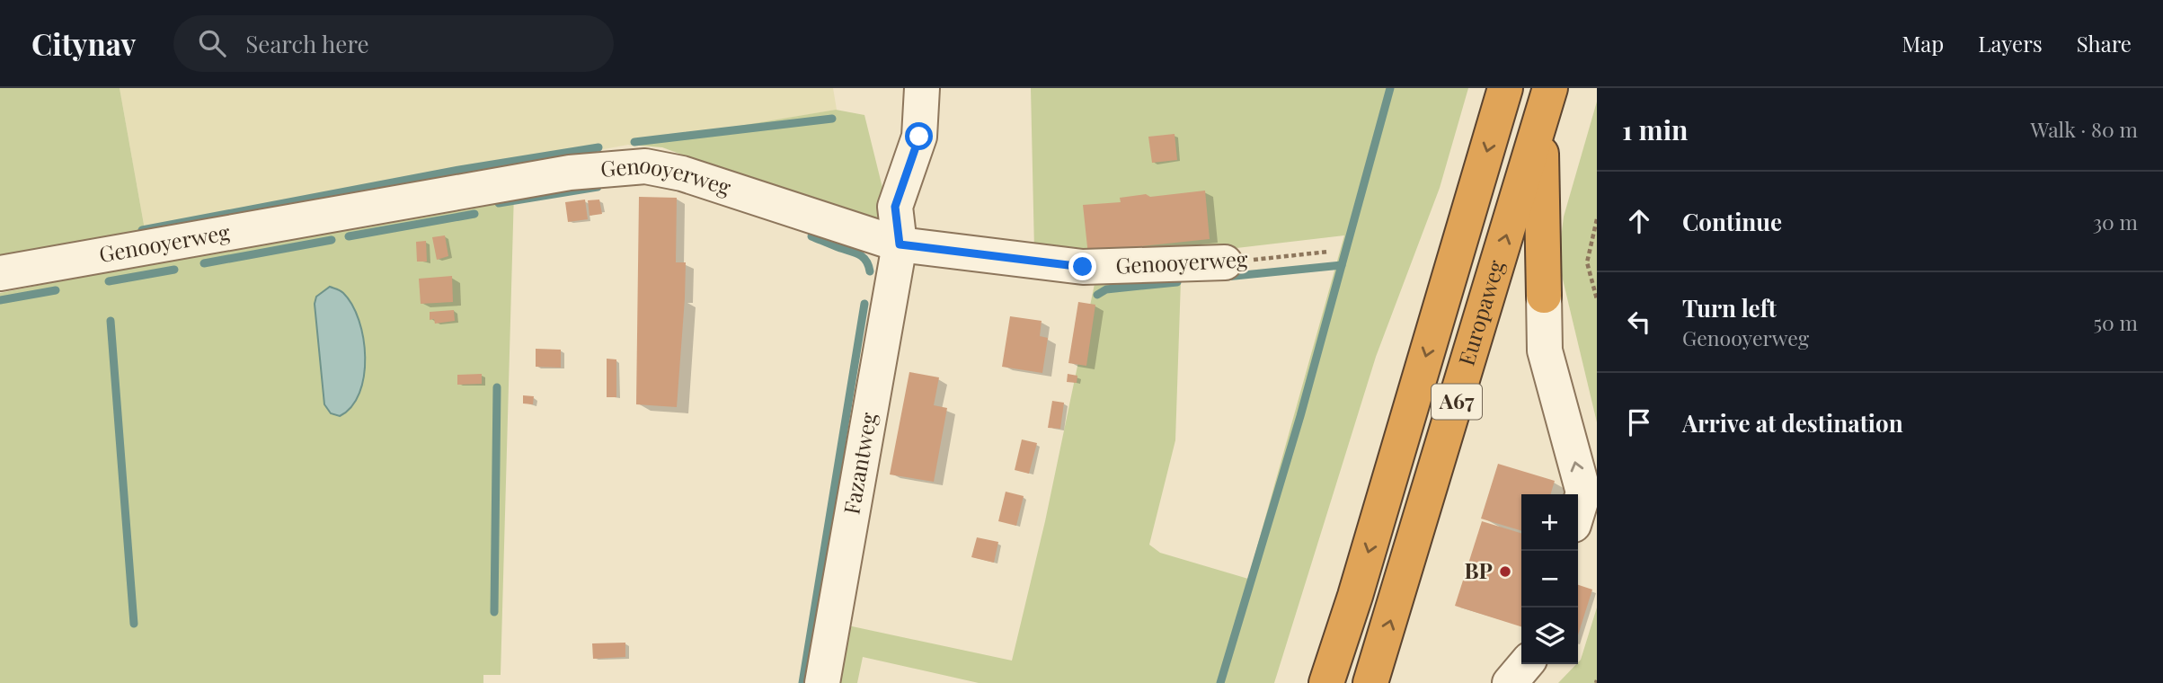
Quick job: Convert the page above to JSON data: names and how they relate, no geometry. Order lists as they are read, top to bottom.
{
  "streets": {
    "highway": ["Europaweg", "A67"],
    "street": ["Genooyerweg", "Fazantweg"]
  },
  "crossings": [
    ["Genooyerweg", "Fazantweg"],
    ["Europaweg", "A67"]
  ],
  "places": ["BP"],
  "page": {
    "header": "Citynav",
    "search": "Search here",
    "nav": ["Map", "Layers", "Share"],
    "heading": ["1 min", "Walk · 80 m"],
    "list": [
      ["Continue", "30 m"],
      ["Turn left", "Genooyerweg", "50 m"],
      "Arrive at destination"
    ],
    "map_buttons": ["+", "−"]
  }
}
